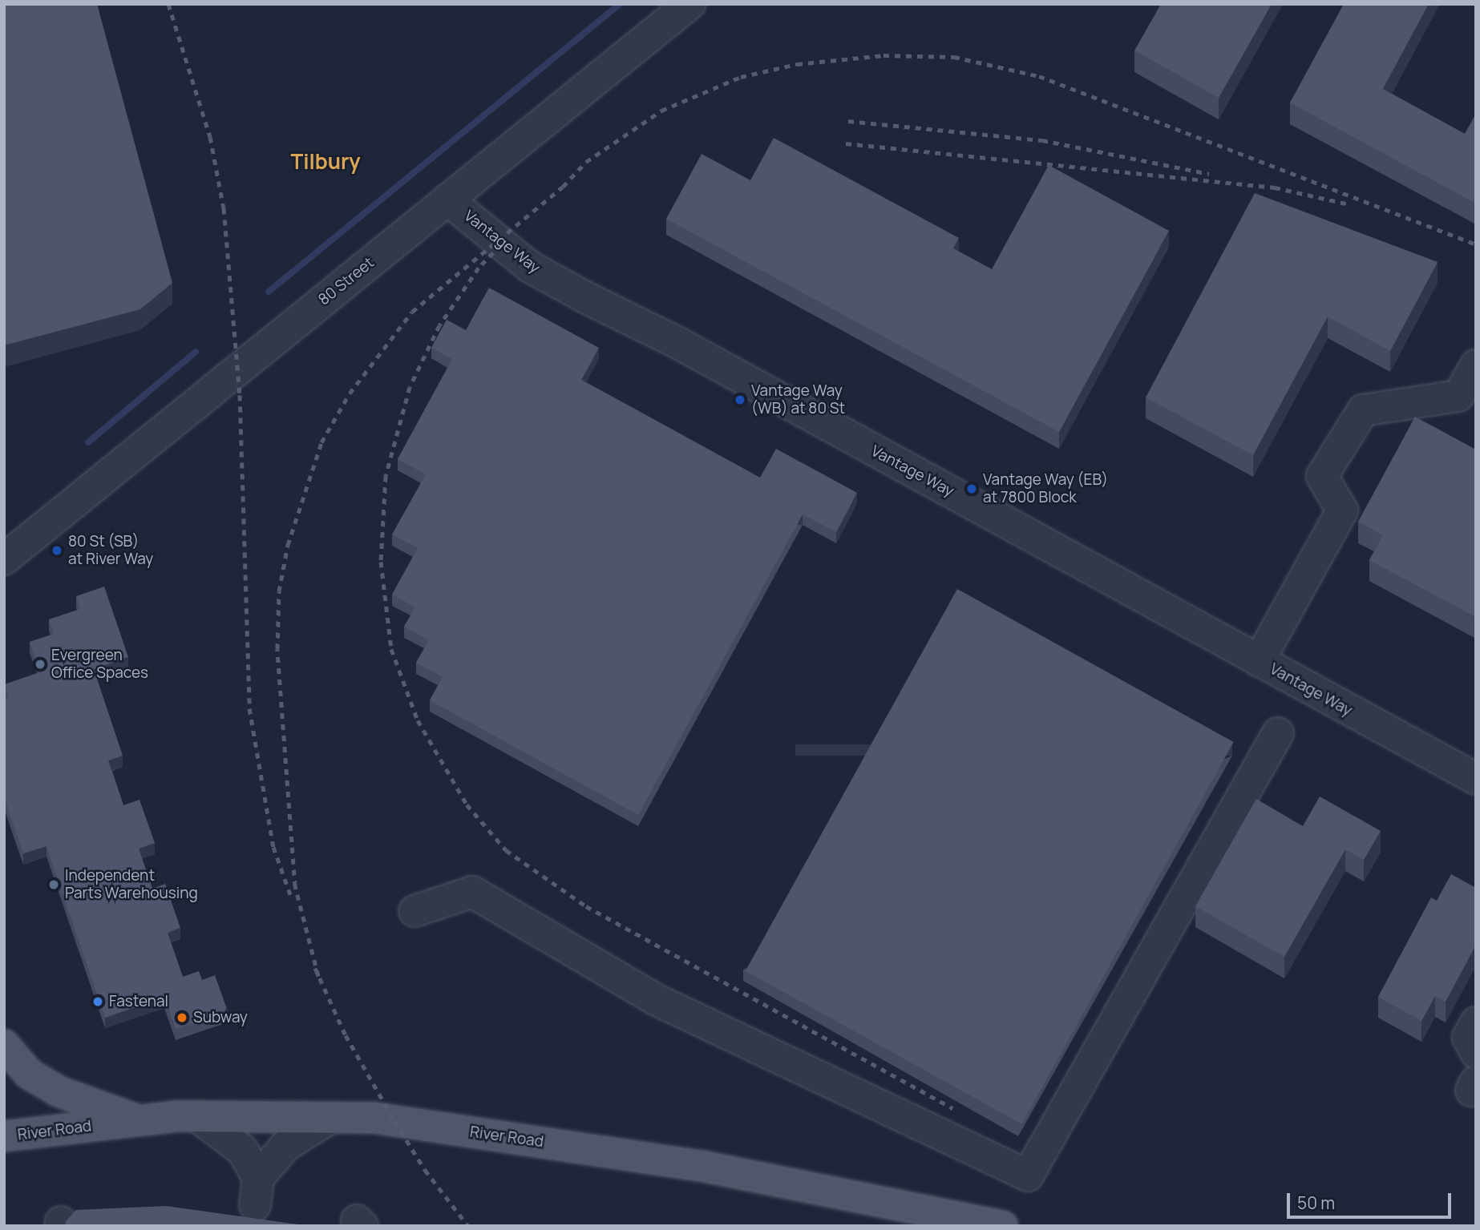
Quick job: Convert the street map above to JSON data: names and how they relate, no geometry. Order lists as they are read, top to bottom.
{
  "streets": {
    "main road": ["River Road"],
    "street": ["Vantage Way", "80 Street"]
  },
  "crossings": [
    ["Vantage Way", "80 Street"]
  ],
  "districts": ["Tilbury"],
  "places": [
    "Vantage Way (WB) at 80 St",
    "Vantage Way (EB) at 7800 Block",
    "80 St (SB) at River Way",
    "Evergreen Office Spaces",
    "Independent Parts Warehousing",
    "Fastenal",
    "Subway"
  ],
  "scale_bar": "50 m"
}
